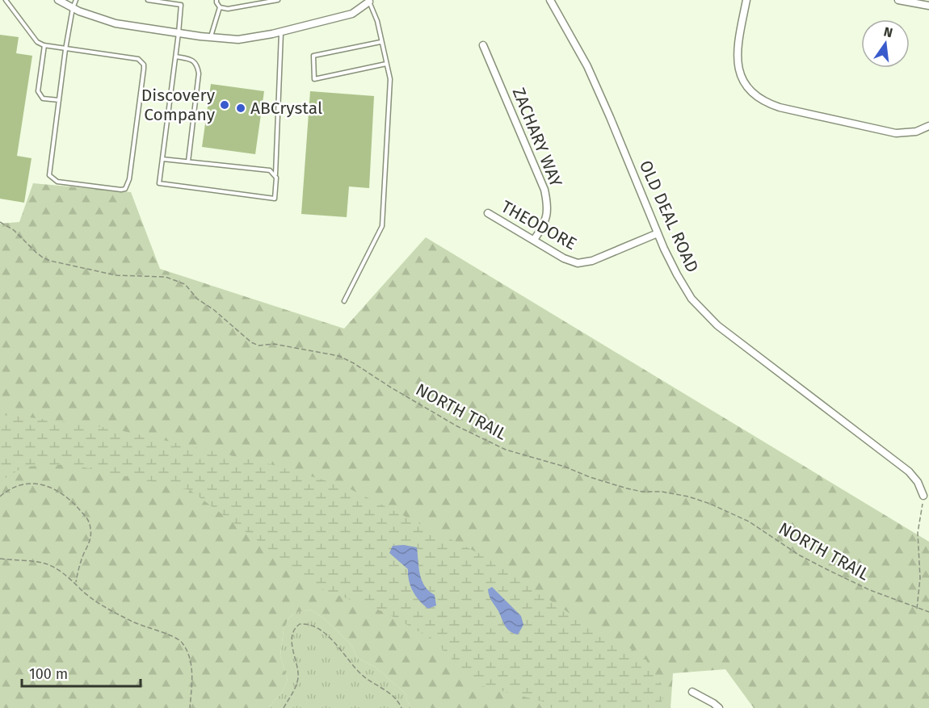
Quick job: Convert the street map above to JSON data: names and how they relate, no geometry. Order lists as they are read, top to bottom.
{
  "streets": {
    "street": ["ZACHARY WAY", "OLD DEAL ROAD", "THEODORE"],
    "path": ["NORTH TRAIL"]
  },
  "crossings": [
    ["ZACHARY WAY", "THEODORE"],
    ["OLD DEAL ROAD", "THEODORE"]
  ],
  "places": ["Discovery Company", "ABCrystal"],
  "scale_bar": "100 m",
  "north": "top"
}
